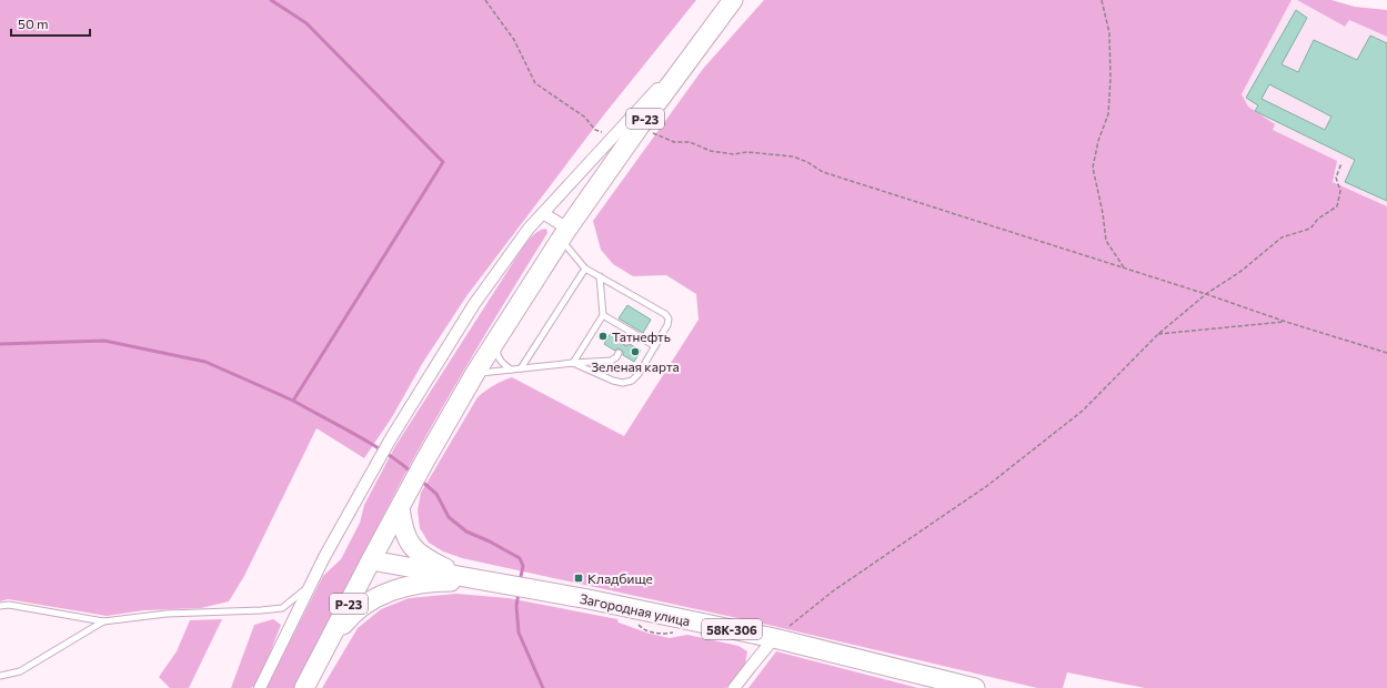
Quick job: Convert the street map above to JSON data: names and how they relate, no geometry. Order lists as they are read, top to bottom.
{
  "streets": {
    "highway": ["Р-23", "Загородная улица", "58К-306"]
  },
  "crossings": [
    ["Р-23", "Загородная улица"]
  ],
  "places": {
    "other": ["Татнефть", "Зеленая карта"],
    "transit": ["Кладбище"]
  },
  "scale_bar": "50 m"
}
